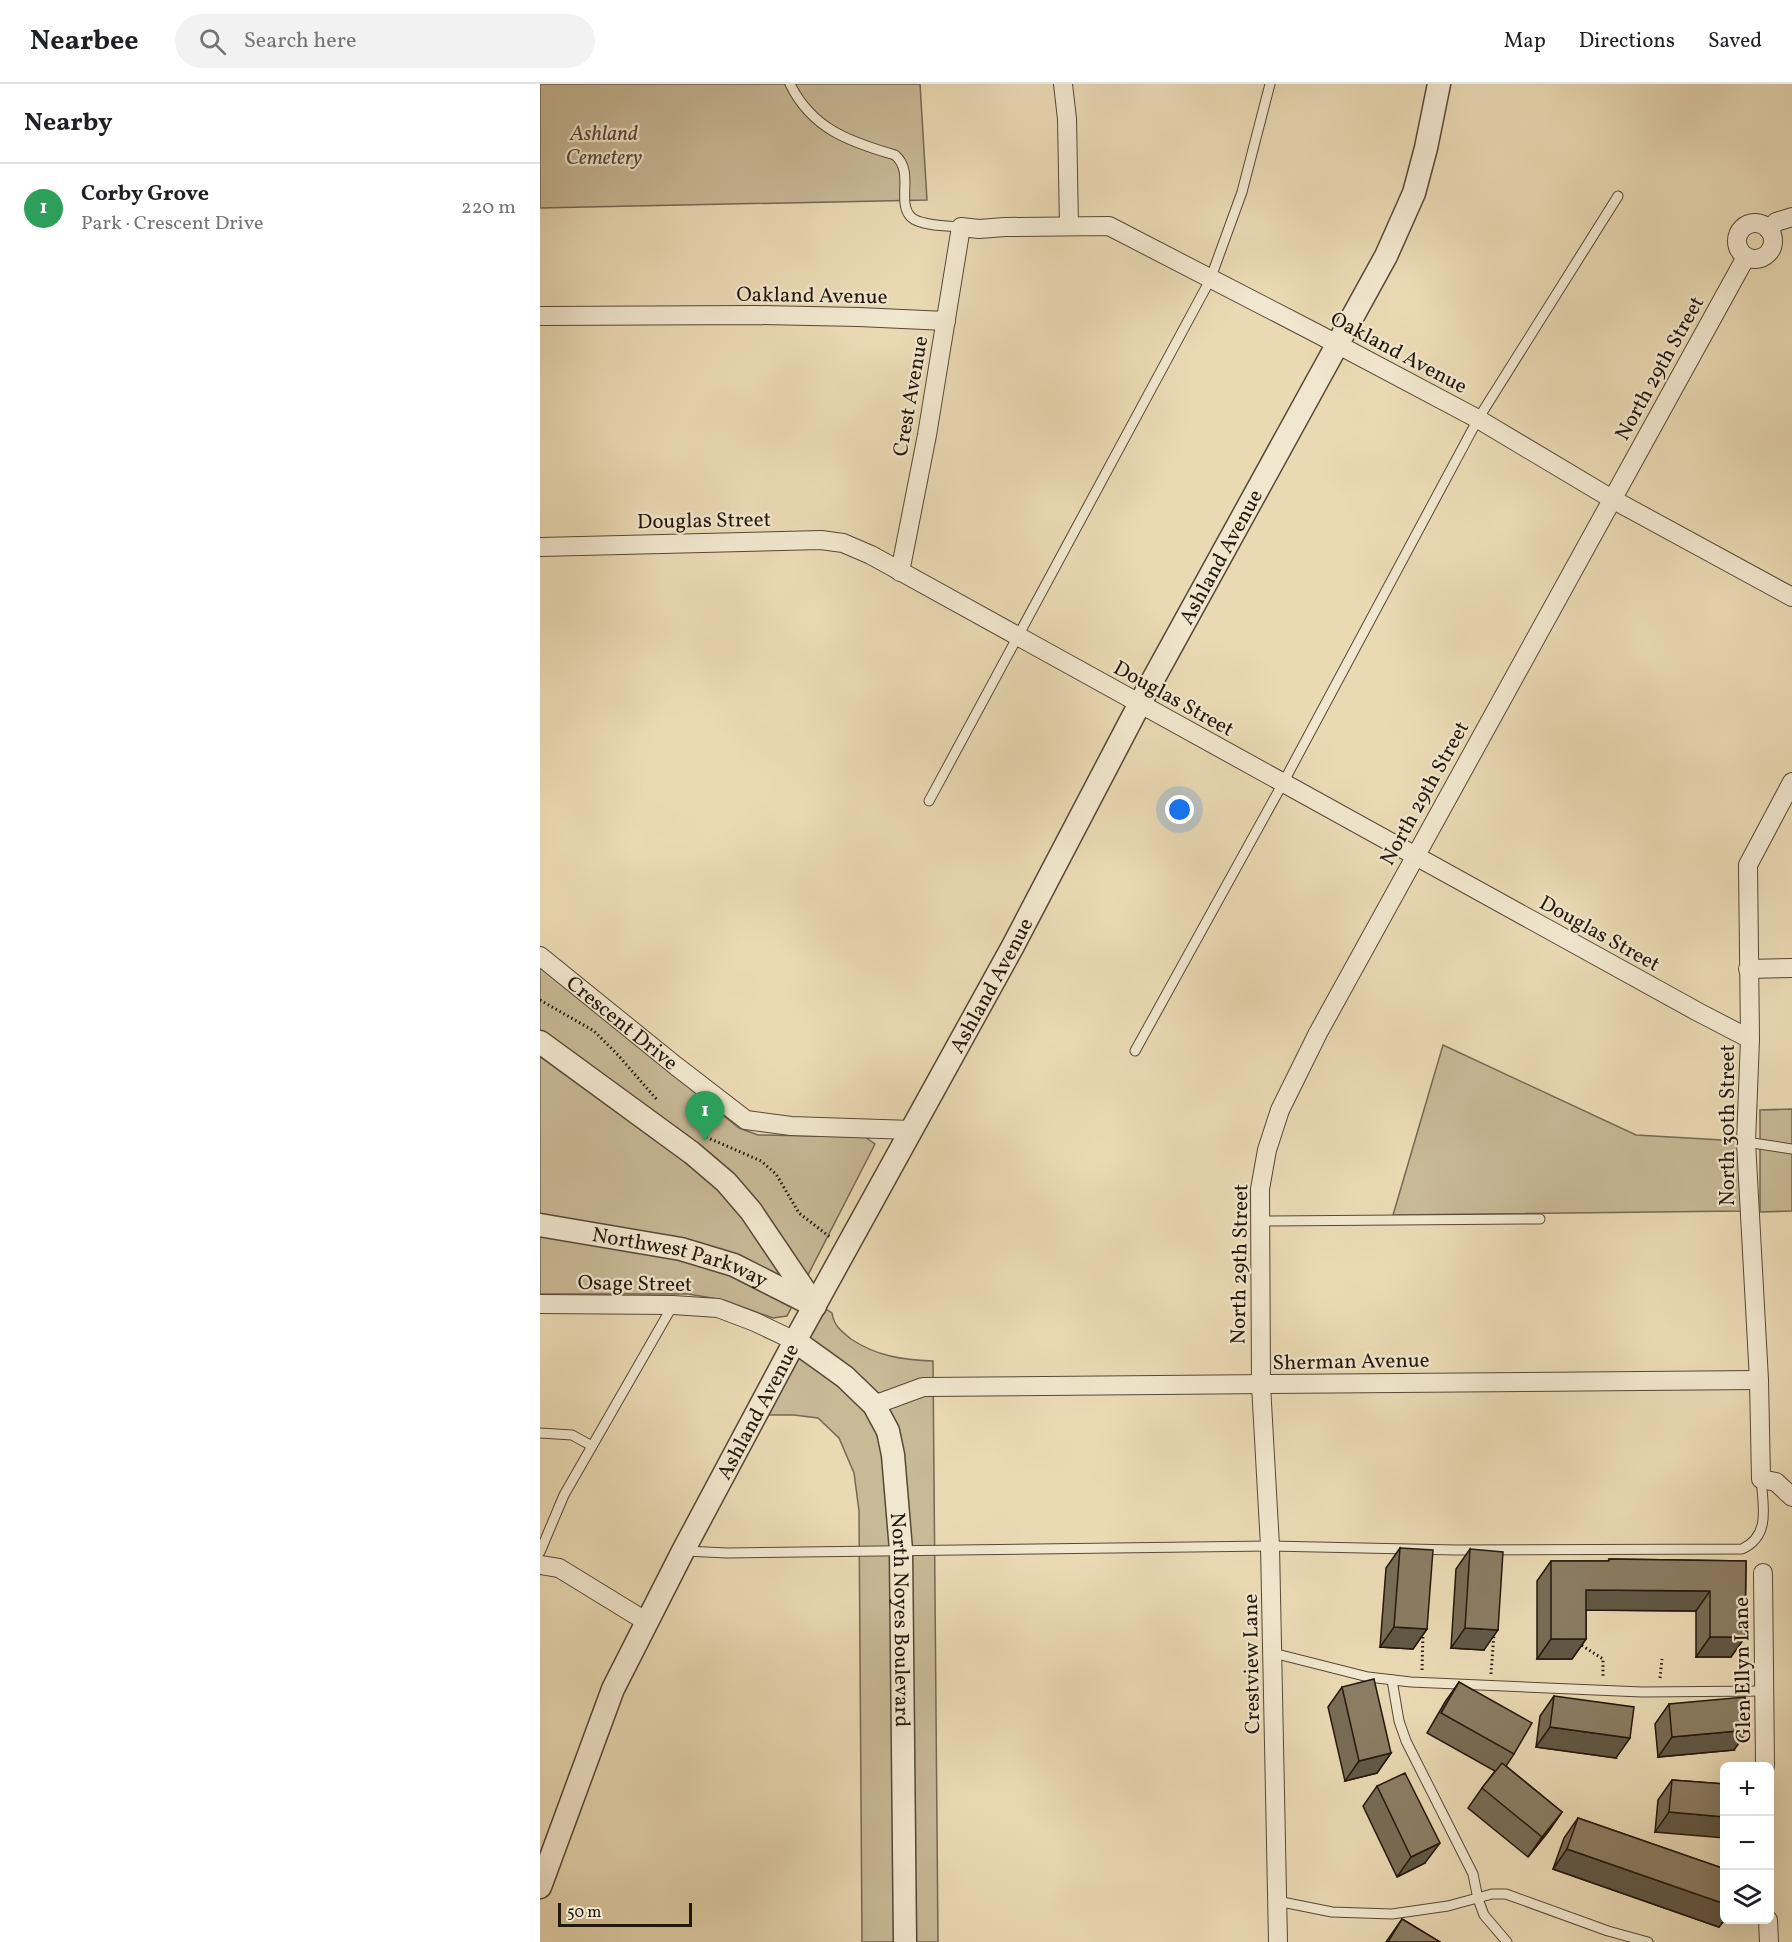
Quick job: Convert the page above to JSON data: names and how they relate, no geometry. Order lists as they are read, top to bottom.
{
  "streets": {
    "street": [
      "Oakland Avenue",
      "North 29th Street",
      "Crest Avenue",
      "Douglas Street",
      "Ashland Avenue",
      "Crescent Drive",
      "North 30th Street",
      "Northwest Parkway",
      "Osage Street",
      "Sherman Avenue",
      "North Noyes Boulevard",
      "Crestview Lane",
      "Glen Ellyn Lane"
    ]
  },
  "crossings": [
    ["Oakland Avenue", "North 29th Street"],
    ["Oakland Avenue", "Crest Avenue"],
    ["Oakland Avenue", "Ashland Avenue"],
    ["North 29th Street", "Douglas Street"],
    ["North 29th Street", "Sherman Avenue"],
    ["North 29th Street", "Crestview Lane"],
    ["Crest Avenue", "Douglas Street"],
    ["Douglas Street", "Ashland Avenue"],
    ["Douglas Street", "North 30th Street"],
    ["Ashland Avenue", "Crescent Drive"],
    ["Ashland Avenue", "Northwest Parkway"],
    ["Ashland Avenue", "Osage Street"],
    ["Ashland Avenue", "North Noyes Boulevard"],
    ["North 30th Street", "Sherman Avenue"],
    ["Osage Street", "North Noyes Boulevard"],
    ["Sherman Avenue", "North Noyes Boulevard"],
    ["Sherman Avenue", "Crestview Lane"]
  ],
  "parks": ["Ashland Cemetery"],
  "scale_bar": "50 m",
  "page": {
    "header": "Nearbee",
    "search": "Search here",
    "nav": ["Map", "Directions", "Saved"],
    "heading": "Nearby",
    "list": [
      {
        "mark": "1",
        "name": "Corby Grove",
        "note": "Park · Crescent Drive",
        "value": "220 m"
      }
    ],
    "pins": "1",
    "map_buttons": ["+", "−"],
    "scale": "50 m"
  }
}
